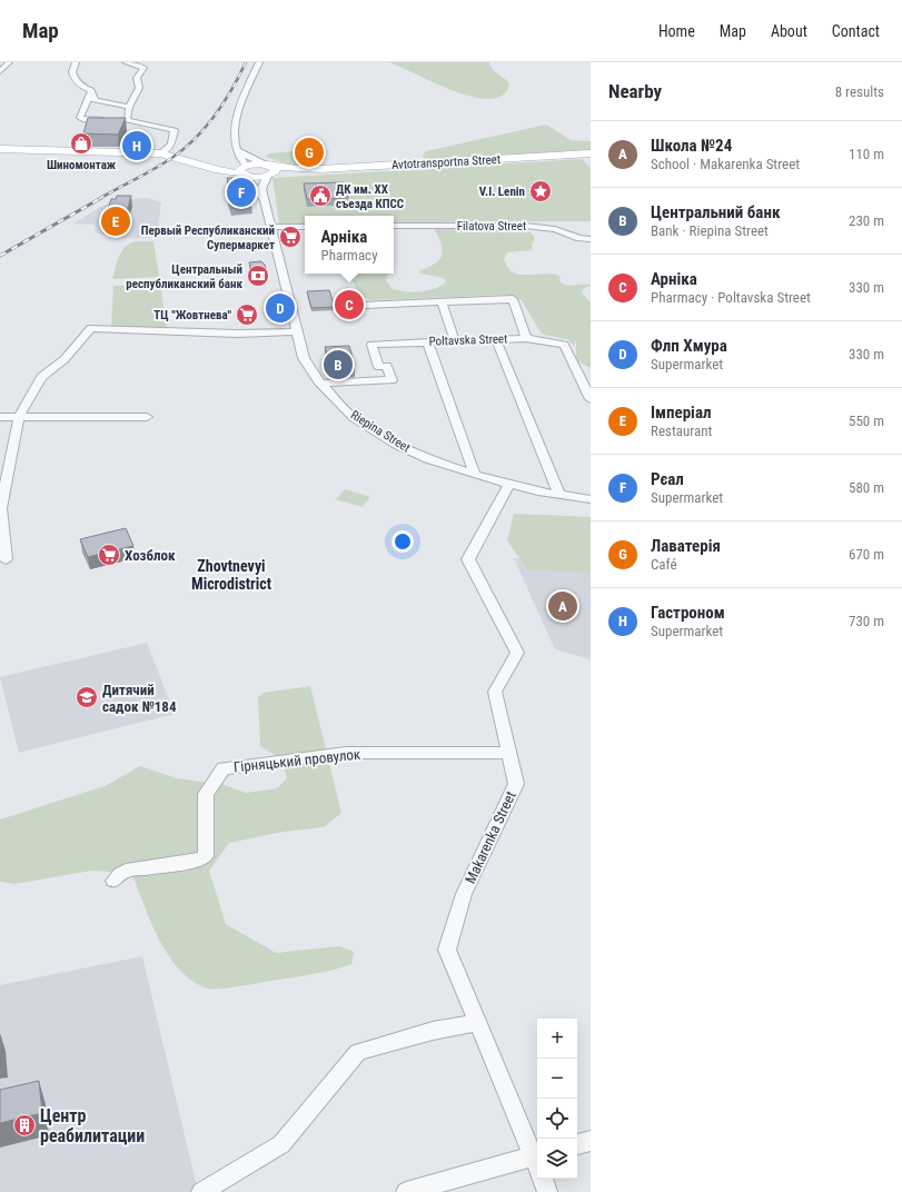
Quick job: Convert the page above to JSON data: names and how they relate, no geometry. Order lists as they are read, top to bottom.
{
  "streets": {
    "main road": ["Avtotransportna Street"],
    "street": [
      "Filatova Street",
      "Poltavska Street",
      "Riepina Street",
      "Гірняцький провулок",
      "Makarenka Street"
    ]
  },
  "crossings": [
    ["Poltavska Street", "Riepina Street"],
    ["Riepina Street", "Makarenka Street"],
    ["Гірняцький провулок", "Makarenka Street"]
  ],
  "districts": ["Zhovtnevyi Microdistrict"],
  "places": {
    "shop": ["Шиномонтаж"],
    "place": ["V.I. Lenin"],
    "public building": ["ДК им. XX съезда КПСС"],
    "supermarket": ["Первый Республиканский Супермаркет", "ТЦ \"Жовтнева\"", "Хозблок"],
    "bank": ["Центральный республиканский банк"],
    "school or university": ["Дитячий садок №184"],
    "building": ["Центр реабилитации"]
  },
  "page": {
    "header": "Map",
    "nav": [
      "Home",
      "Map",
      "About",
      "Contact"
    ],
    "heading": ["Nearby", "8 results"],
    "list": [
      {
        "mark": "A",
        "name": "Школа №24",
        "note": "School · Makarenka Street",
        "value": "110 m"
      },
      {
        "mark": "B",
        "name": "Центральний банк",
        "note": "Bank · Riepina Street",
        "value": "230 m"
      },
      {
        "mark": "C",
        "name": "Арніка",
        "note": "Pharmacy · Poltavska Street",
        "value": "330 m"
      },
      {
        "mark": "D",
        "name": "Флп Хмура",
        "note": "Supermarket",
        "value": "330 m"
      },
      {
        "mark": "E",
        "name": "Імперіал",
        "note": "Restaurant",
        "value": "550 m"
      },
      {
        "mark": "F",
        "name": "Рєал",
        "note": "Supermarket",
        "value": "580 m"
      },
      {
        "mark": "G",
        "name": "Лаватерія",
        "note": "Café",
        "value": "670 m"
      },
      {
        "mark": "H",
        "name": "Гастроном",
        "note": "Supermarket",
        "value": "730 m"
      }
    ],
    "pins": [
      "H",
      "G",
      "F",
      "E",
      "C",
      "D",
      "B",
      "A"
    ],
    "popup": ["Арніка", "Pharmacy"],
    "map_buttons": ["+", "−"]
  }
}
